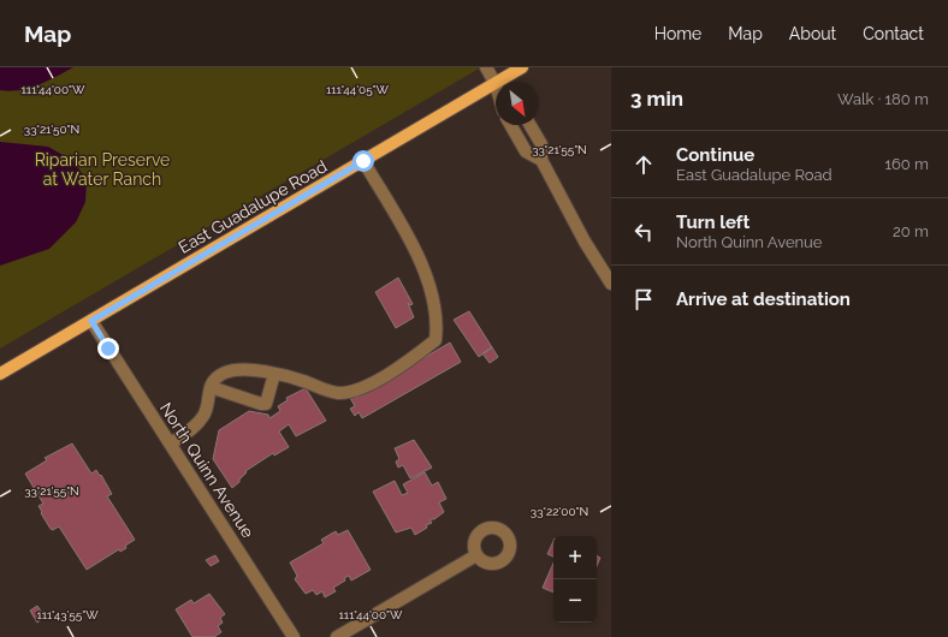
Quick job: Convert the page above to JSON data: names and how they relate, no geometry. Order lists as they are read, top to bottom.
{
  "streets": {
    "main road": ["East Guadalupe Road"],
    "street": ["North Quinn Avenue"]
  },
  "crossings": [
    ["East Guadalupe Road", "North Quinn Avenue"]
  ],
  "parks": ["Riparian Preserve at Water Ranch"],
  "north": "bottom right",
  "page": {
    "header": "Map",
    "nav": [
      "Home",
      "Map",
      "About",
      "Contact"
    ],
    "heading": ["3 min", "Walk · 180 m"],
    "list": [
      ["Continue", "East Guadalupe Road", "160 m"],
      ["Turn left", "North Quinn Avenue", "20 m"],
      "Arrive at destination"
    ],
    "map_buttons": ["+", "−"]
  },
  "coordinates": [
    "111°44'00\"W",
    "111°44'05\"W",
    "33°21'50\"N",
    "33°21'55\"N",
    "33°22'00\"N",
    "111°43'55\"W"
  ]
}
